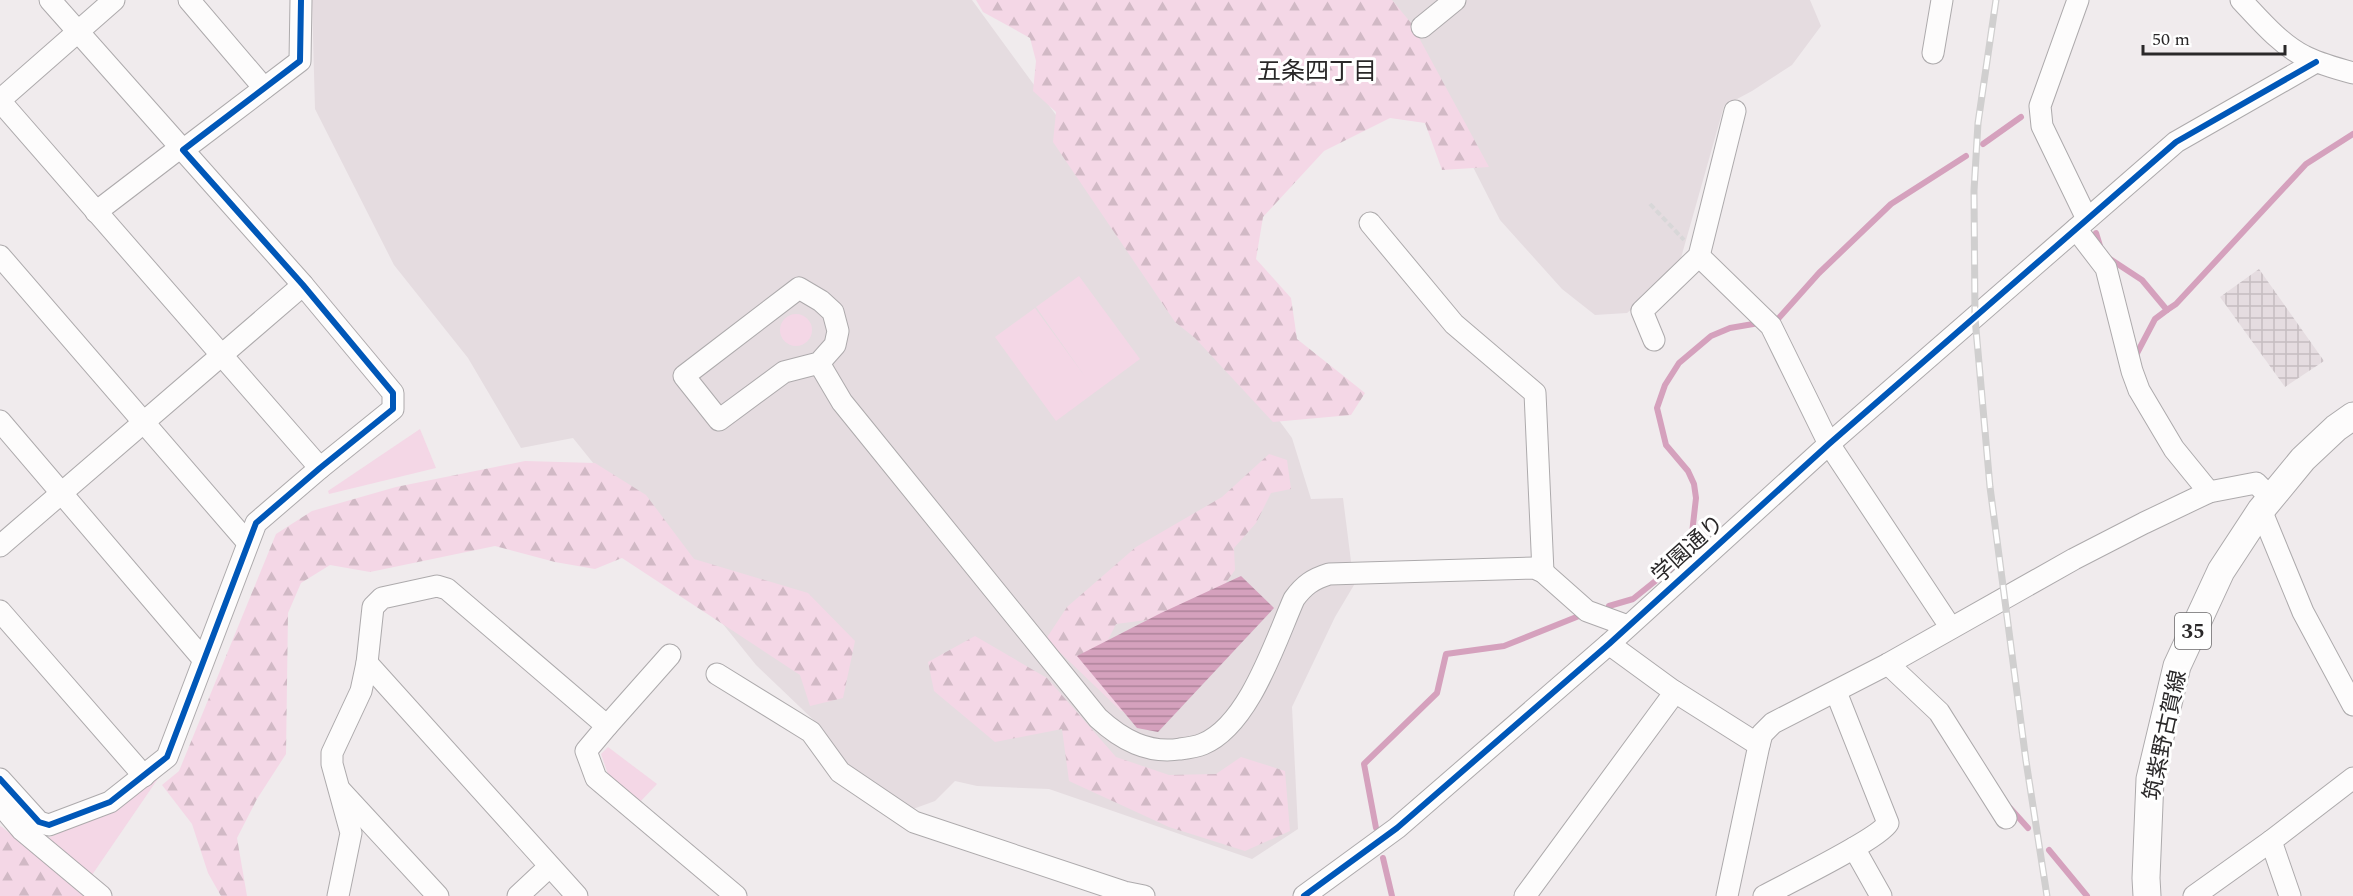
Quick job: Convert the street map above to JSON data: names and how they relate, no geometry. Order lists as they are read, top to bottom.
{
  "streets": {
    "main road": ["35", "筑紫野古賀線"],
    "street": ["学園通り"]
  },
  "districts": ["五条四丁目"],
  "scale_bar": "50 m"
}
